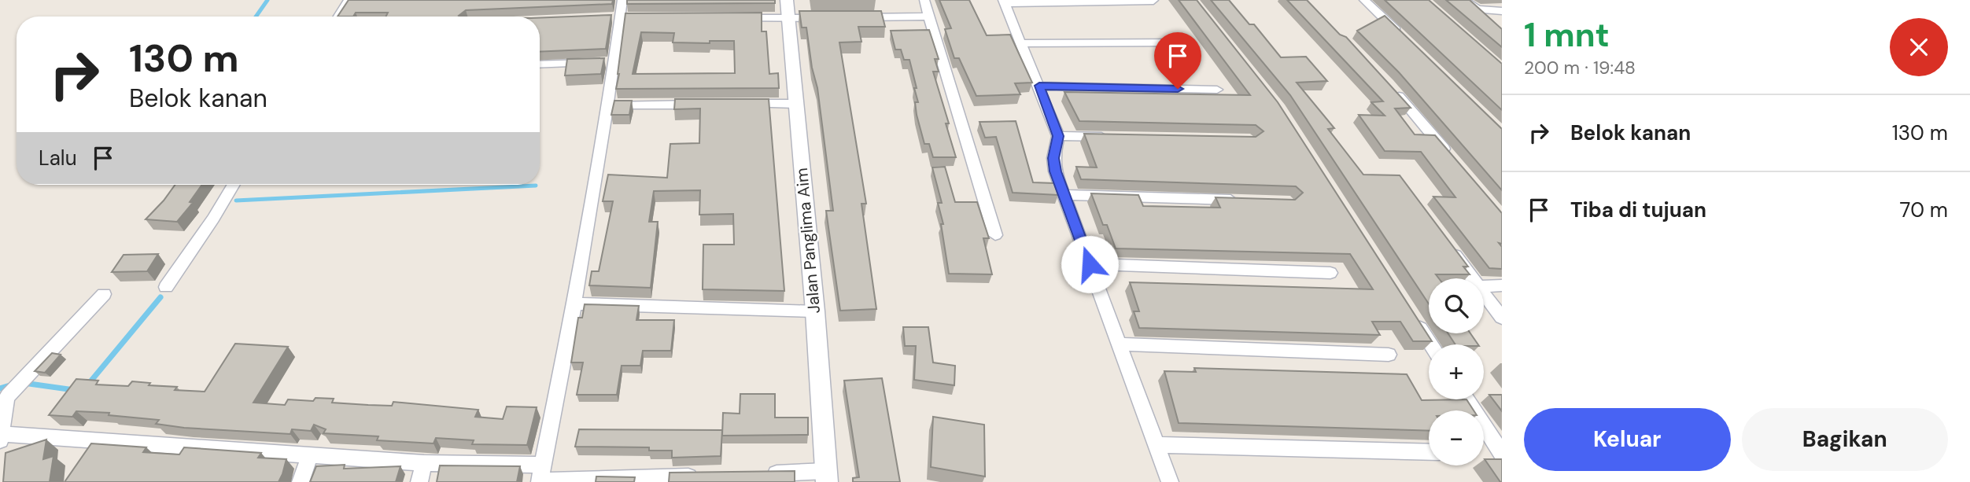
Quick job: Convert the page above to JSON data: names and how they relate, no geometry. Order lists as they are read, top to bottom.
{
  "streets": {
    "street": ["Jalan Panglima Aim"]
  },
  "page": {
    "heading": ["1 mnt", "200 m · 19:48"],
    "turn": ["130 m", "Belok kanan"],
    "list": [
      {
        "name": "Belok kanan",
        "value": "130 m"
      },
      {
        "name": "Tiba di tujuan",
        "value": "70 m"
      }
    ],
    "then": "Lalu",
    "map_buttons": ["+", "−"],
    "buttons": ["Keluar", "Bagikan"]
  }
}
